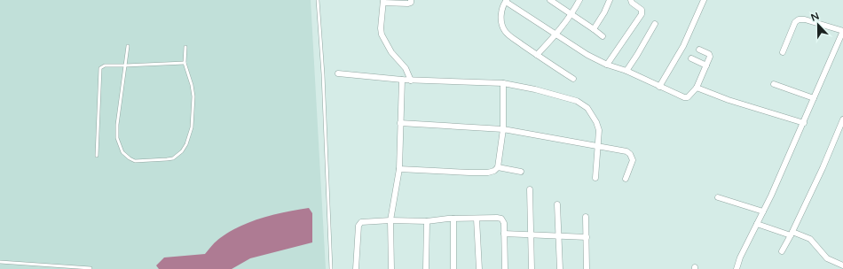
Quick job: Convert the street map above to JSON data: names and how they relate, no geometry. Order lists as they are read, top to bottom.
{
  "north": "top"
}
